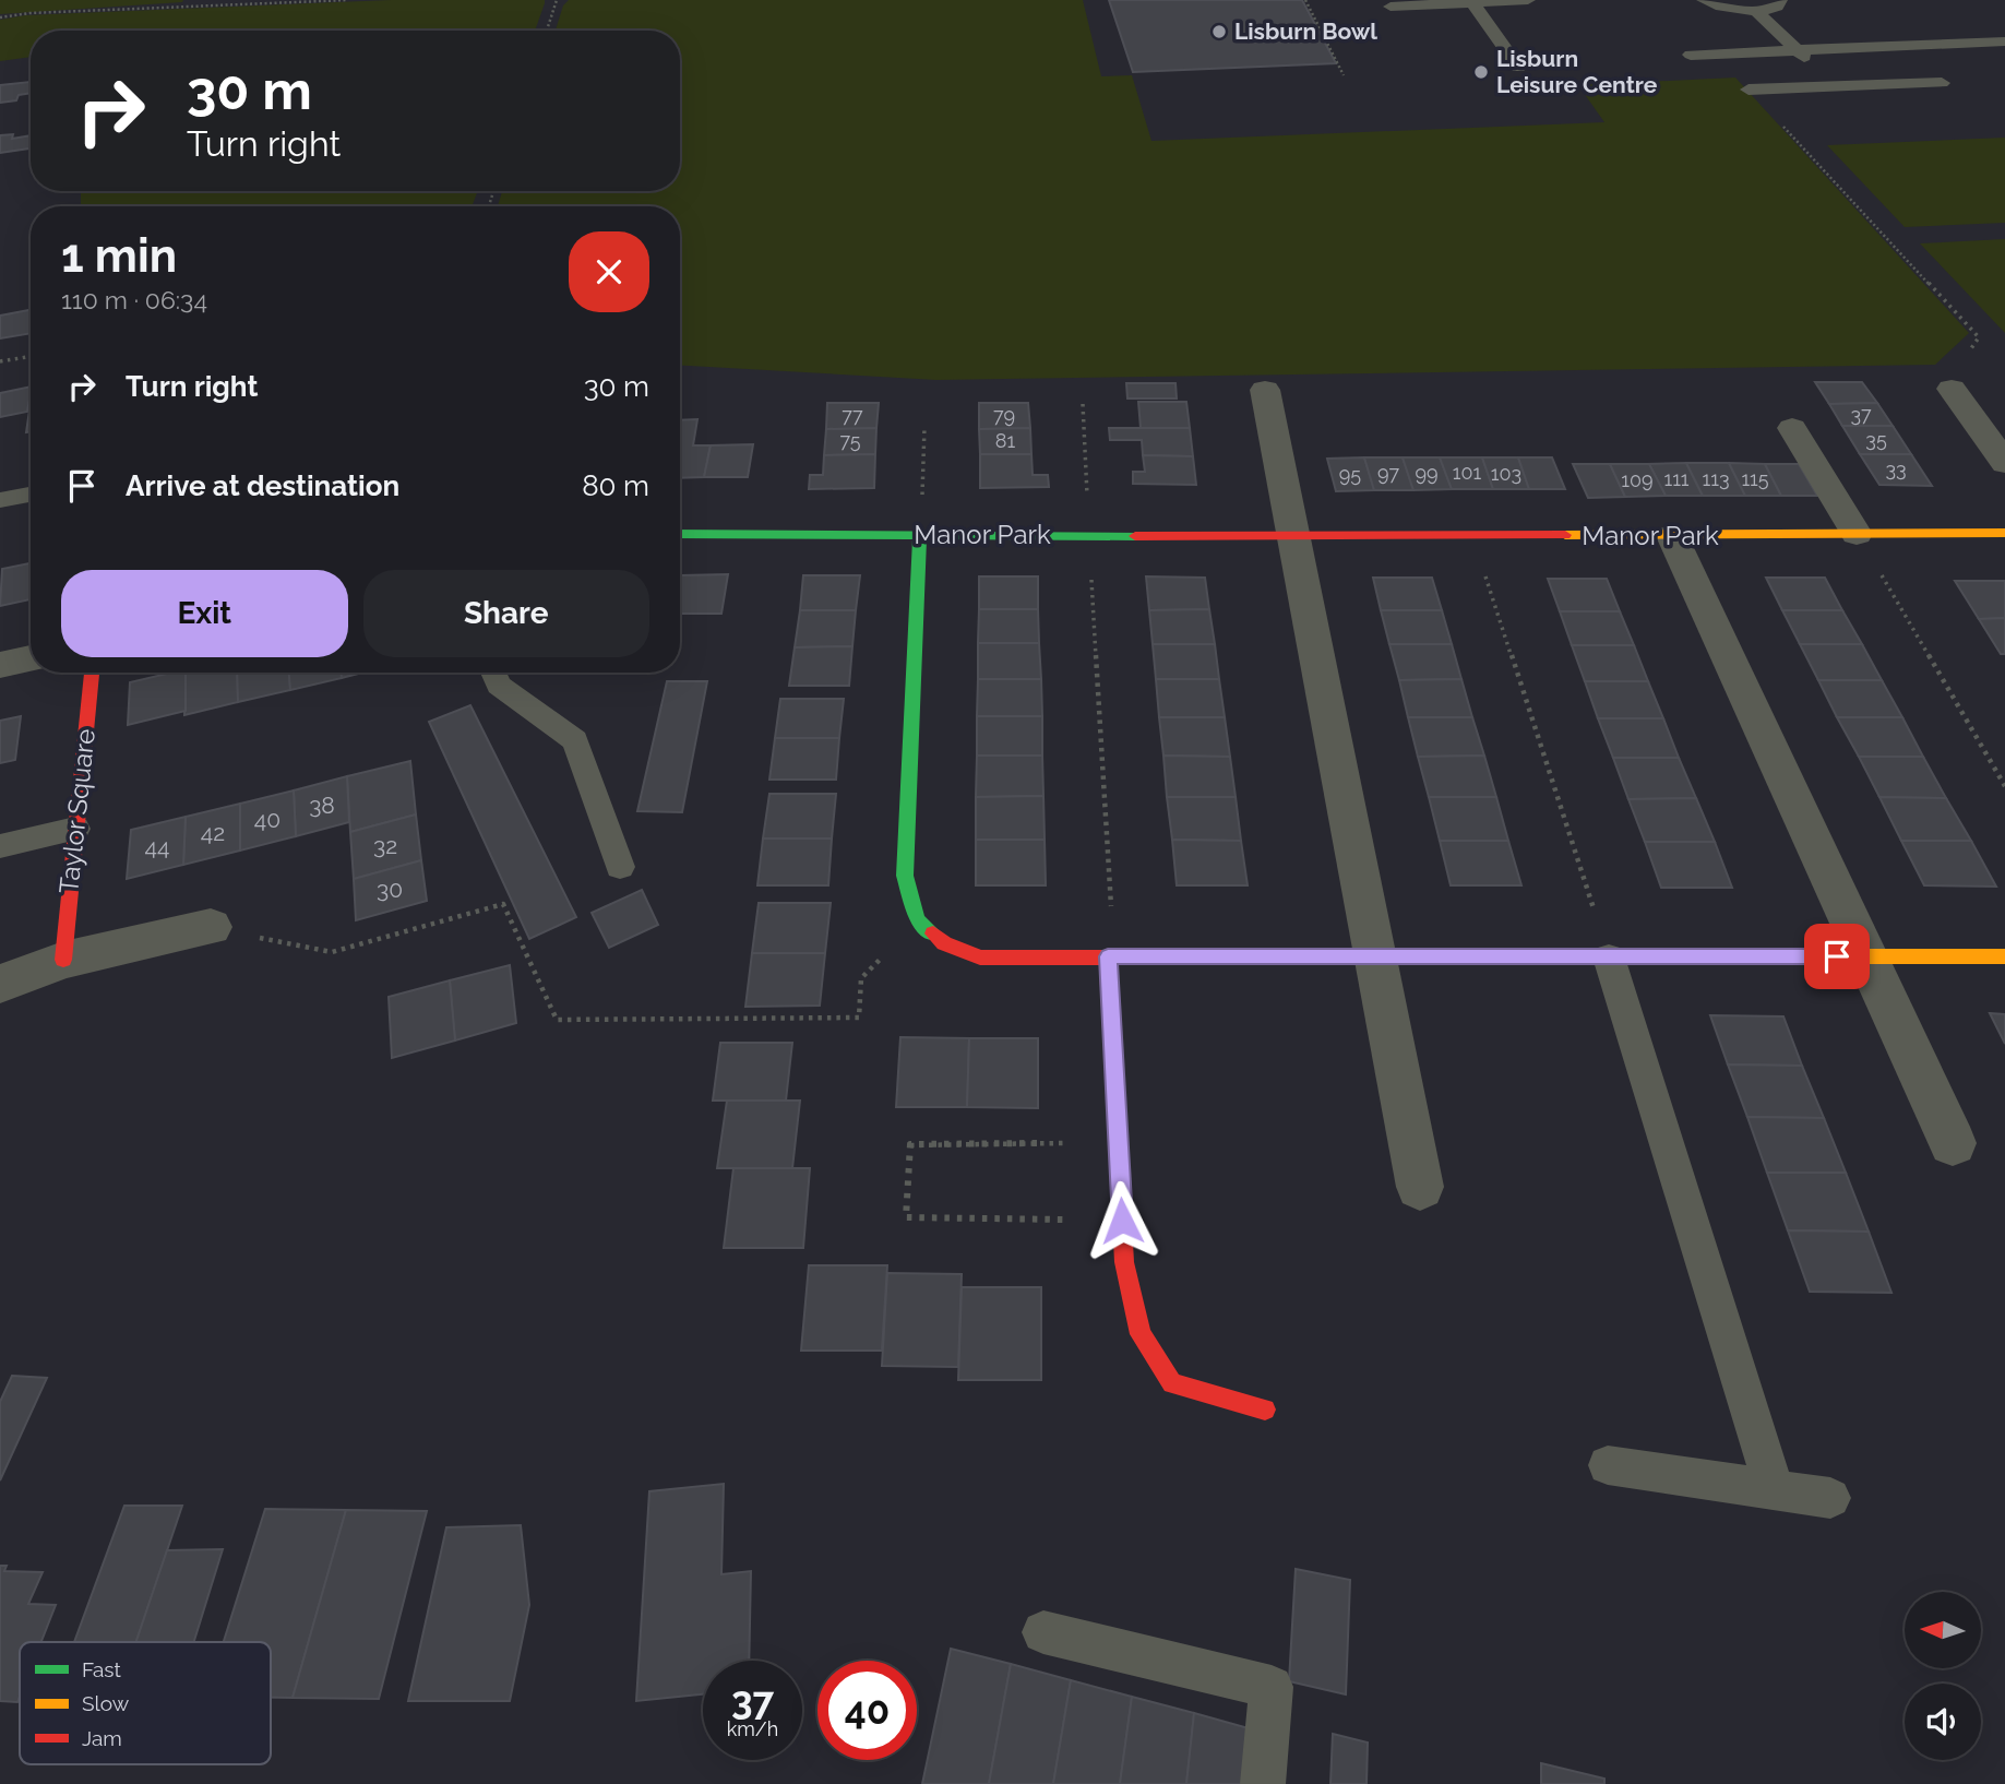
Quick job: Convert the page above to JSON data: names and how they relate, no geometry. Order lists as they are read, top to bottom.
{
  "streets": {
    "street": ["Manor Park", "Taylor Square"]
  },
  "places": ["Lisburn Bowl", "Lisburn Leisure Centre"],
  "house_numbers": [
    "37",
    "77",
    "79",
    "35",
    "75",
    "81",
    "33",
    "101",
    "97",
    "99",
    "103",
    "95",
    "111",
    "113",
    "115",
    "109",
    "38",
    "40",
    "42",
    "32",
    "44",
    "30"
  ],
  "legend": ["Fast", "Slow", "Jam"],
  "north": "left",
  "page": {
    "turn": ["30 m", "Turn right"],
    "heading": ["1 min", "110 m · 06:34"],
    "list": [
      {
        "name": "Turn right",
        "value": "30 m"
      },
      {
        "name": "Arrive at destination",
        "value": "80 m"
      }
    ],
    "buttons": ["Exit", "Share"],
    "speed": "37 km/h",
    "limit": "40"
  }
}
